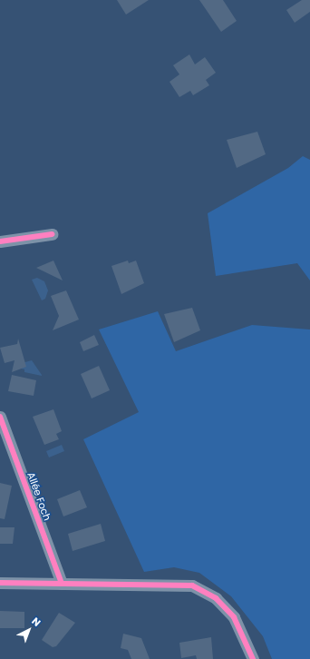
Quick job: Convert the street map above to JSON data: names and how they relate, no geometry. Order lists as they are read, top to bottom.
{
  "streets": {
    "street": ["Allée Foch"]
  },
  "north": "top right"
}
